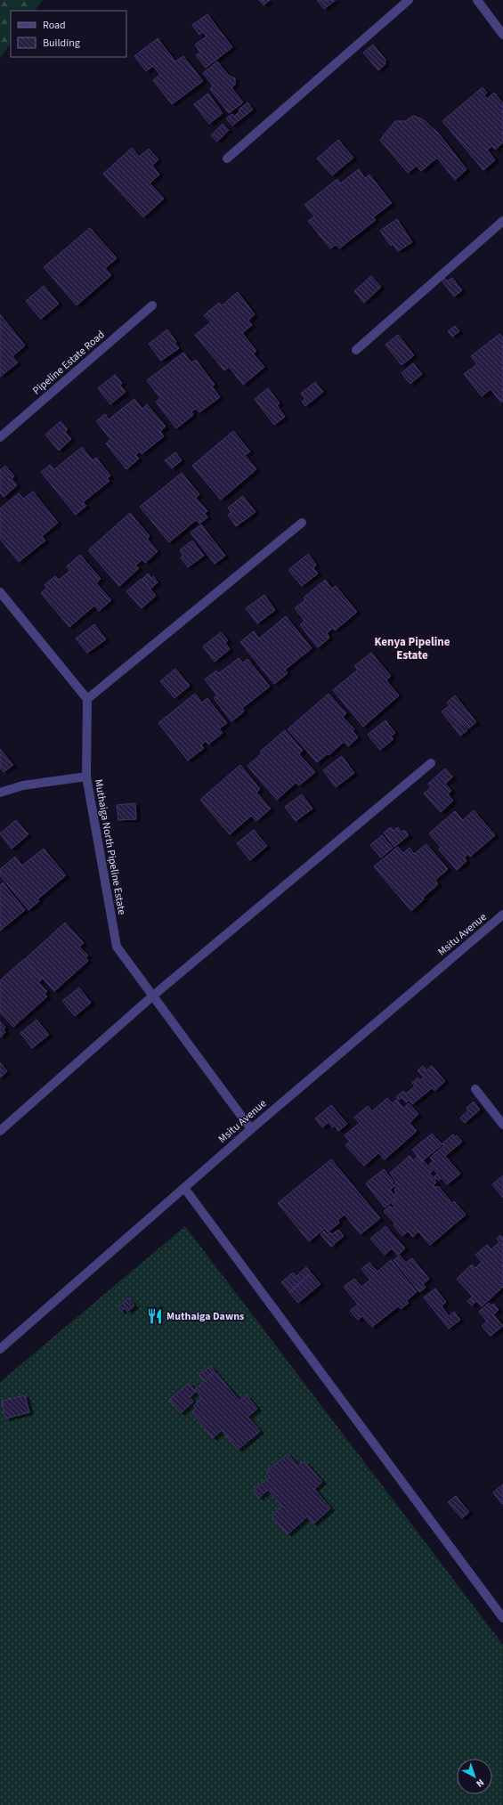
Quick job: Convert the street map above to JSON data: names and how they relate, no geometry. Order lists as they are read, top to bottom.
{
  "streets": {
    "street": ["Pipeline Estate Road", "Muthaiga North Pipeline Estate", "Msitu Avenue"]
  },
  "crossings": [
    ["Muthaiga North Pipeline Estate", "Msitu Avenue"]
  ],
  "districts": ["Kenya Pipeline Estate"],
  "places": {
    "restaurant": ["Muthaiga Dawns"]
  },
  "legend": ["Road", "Building"],
  "north": "bottom right"
}
